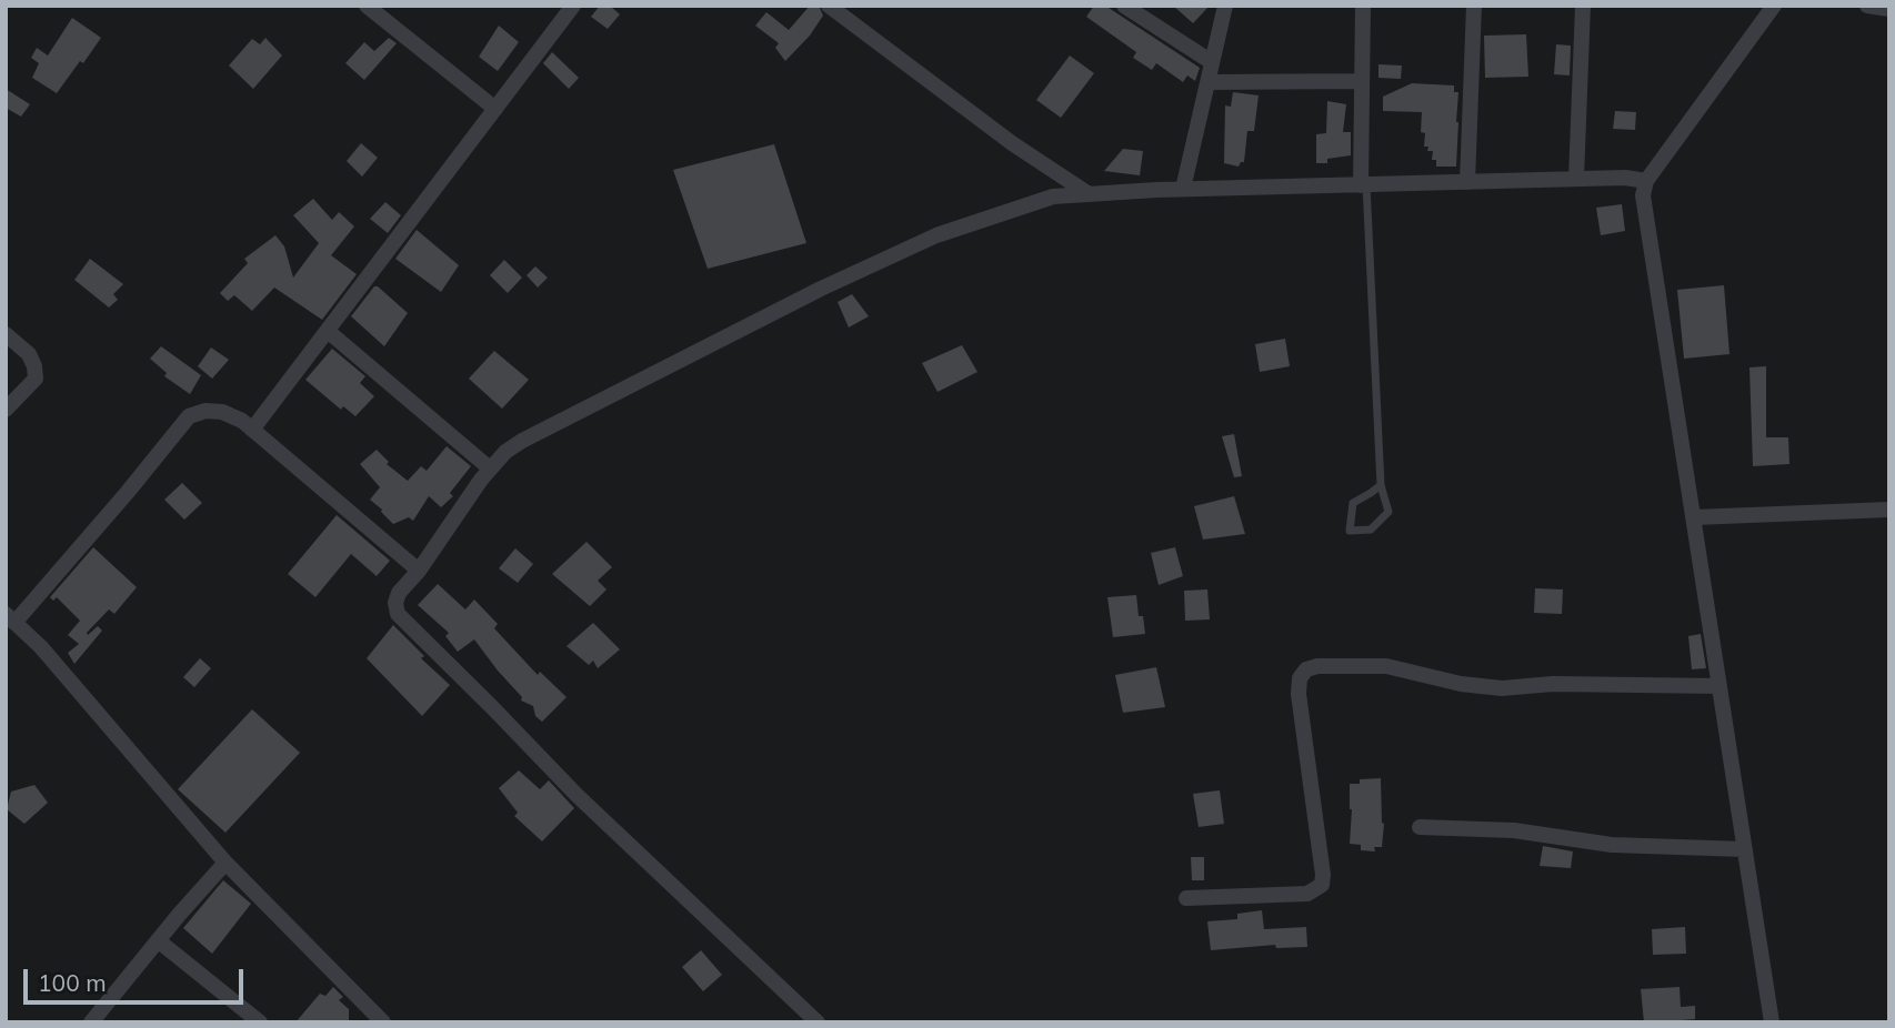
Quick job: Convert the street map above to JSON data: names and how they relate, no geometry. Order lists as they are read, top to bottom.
{
  "scale_bar": "100 m"
}
